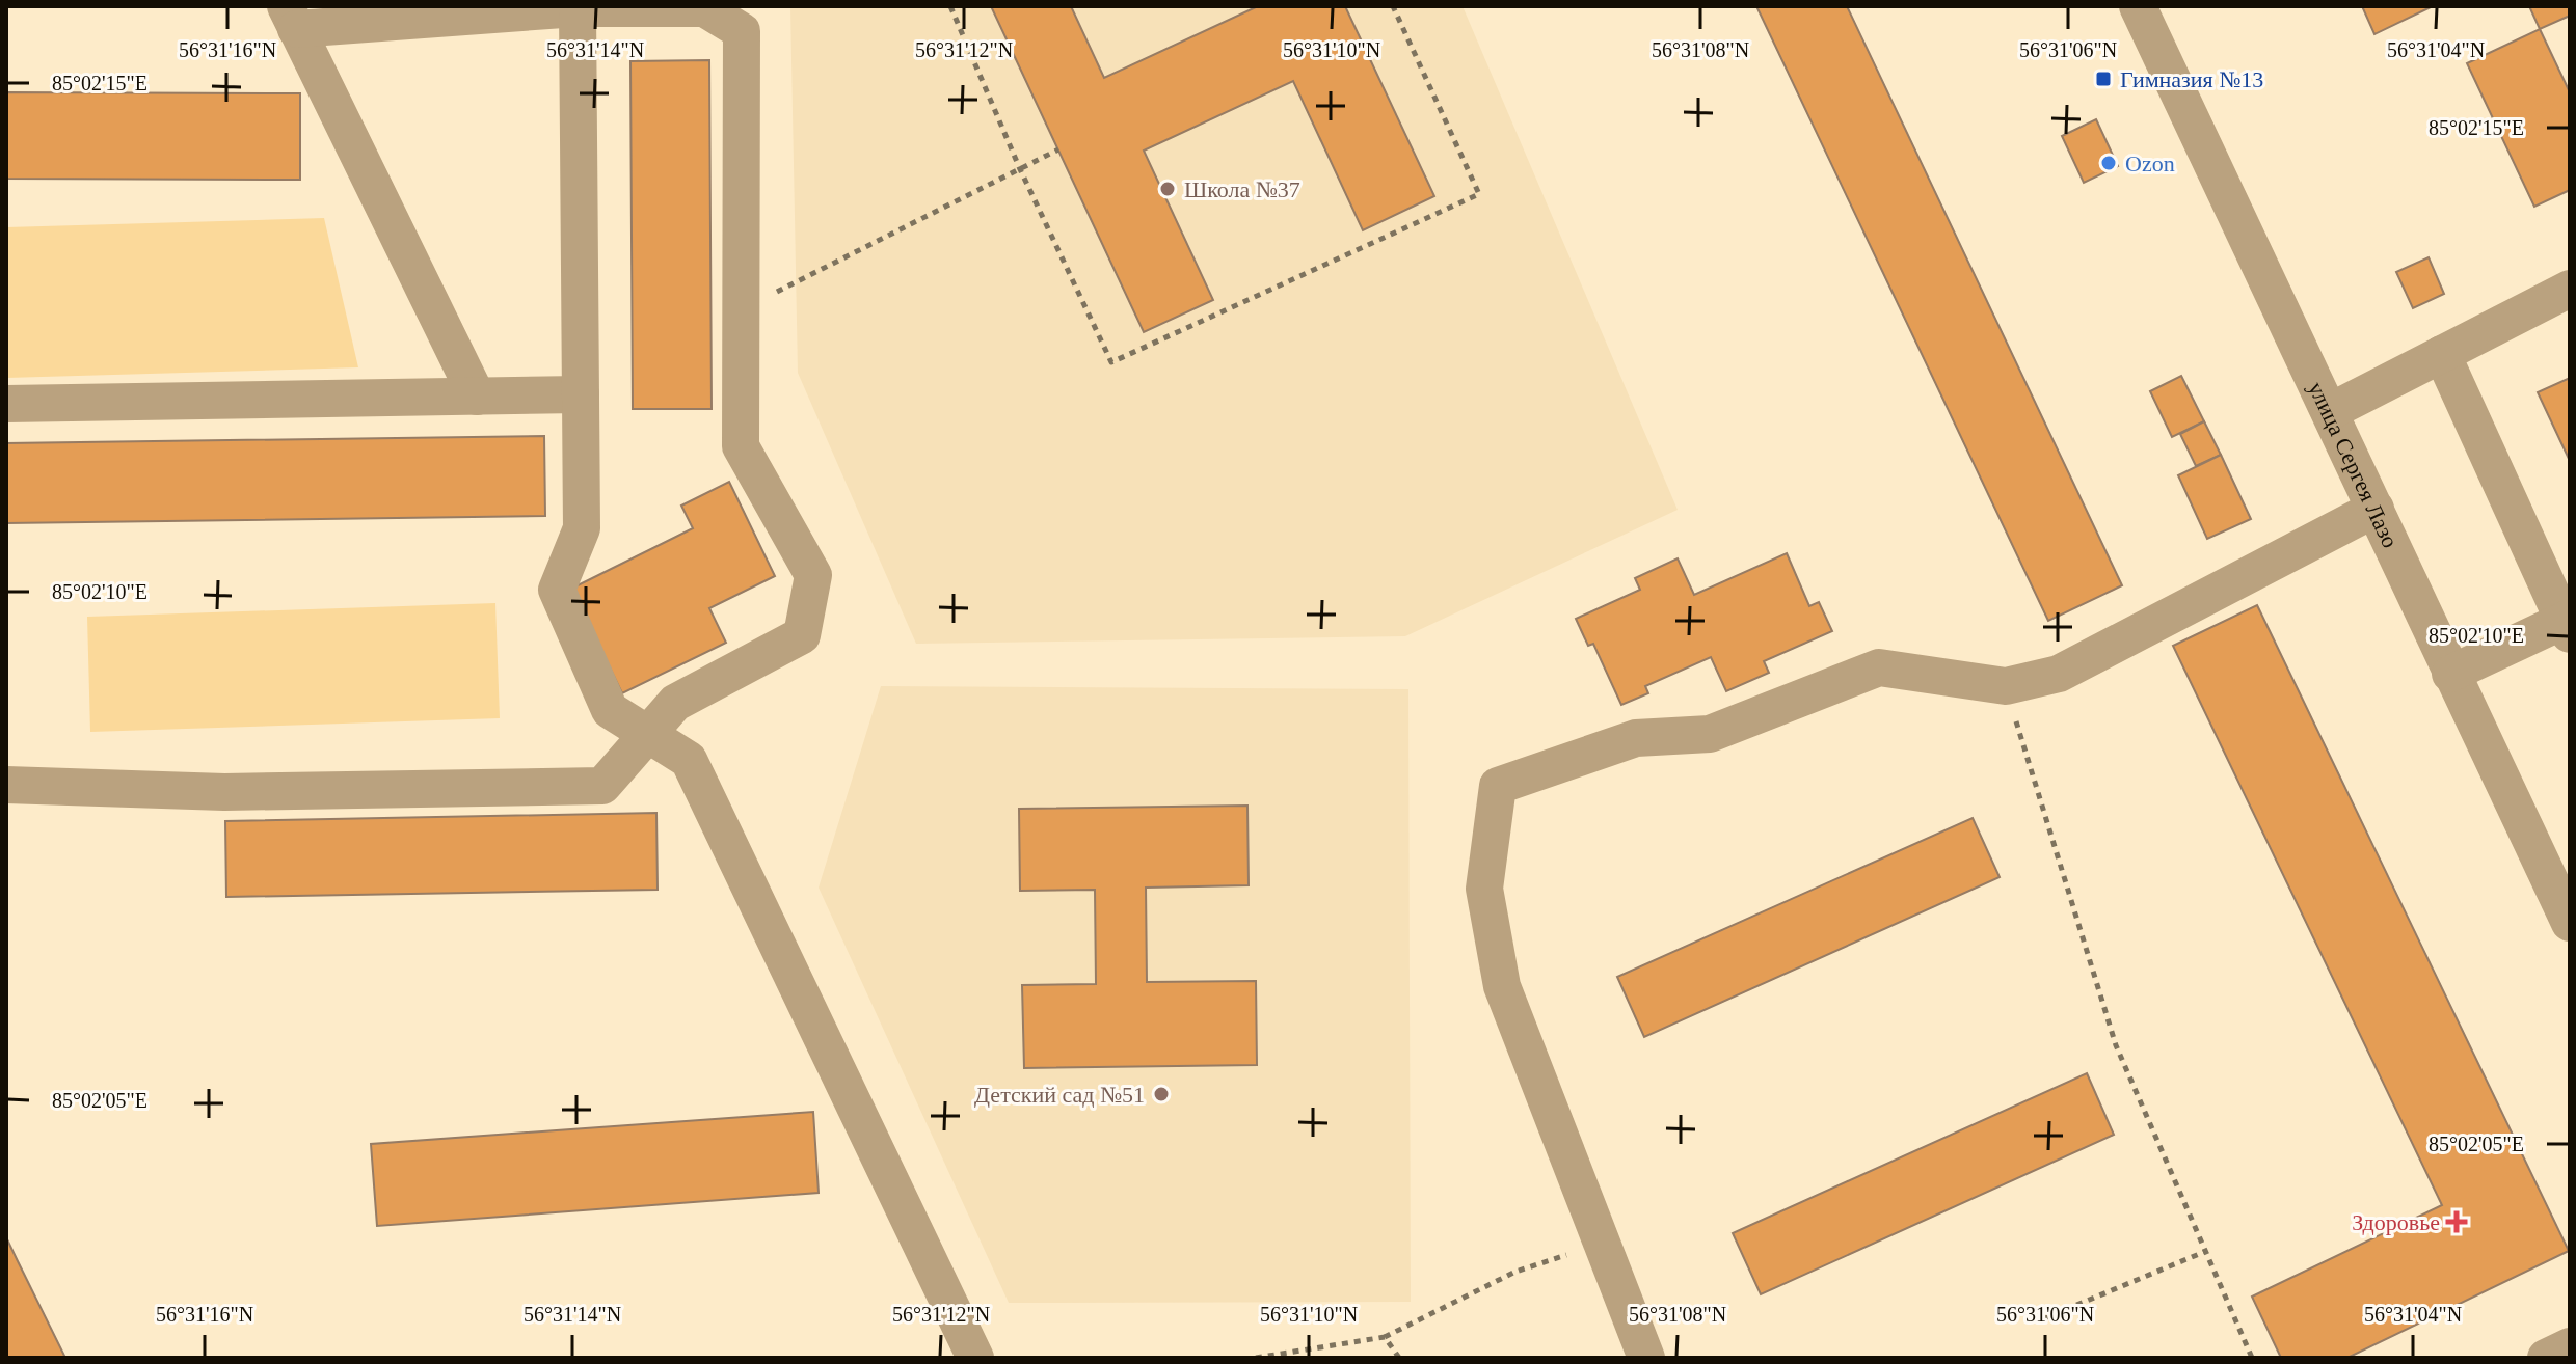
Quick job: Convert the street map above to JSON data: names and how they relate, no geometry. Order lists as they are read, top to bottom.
{
  "streets": {
    "street": ["улица Сергея Лазо"]
  },
  "places": {
    "transit": ["Гимназия №13"],
    "other": ["Ozon", "Школа №37", "Детский сад №51"],
    "health": ["Здоровье"]
  },
  "coordinates": [
    "56°31'16\"N",
    "56°31'14\"N",
    "56°31'12\"N",
    "56°31'10\"N",
    "56°31'08\"N",
    "56°31'06\"N",
    "56°31'04\"N",
    "85°02'15\"E",
    "85°02'10\"E",
    "85°02'05\"E"
  ]
}
